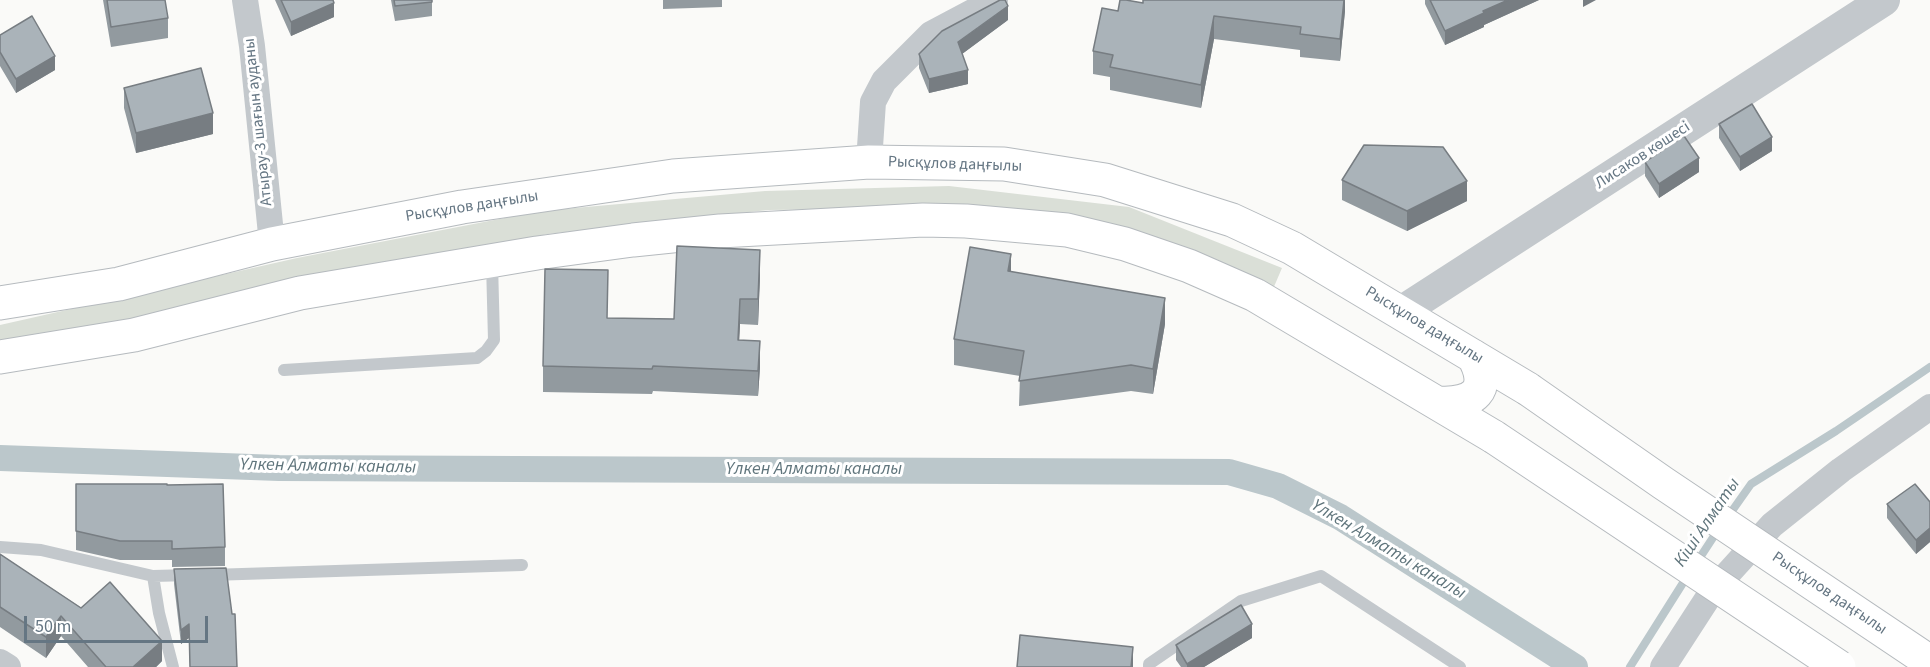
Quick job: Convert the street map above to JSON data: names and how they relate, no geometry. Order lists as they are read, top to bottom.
{
  "streets": {
    "main road": ["Рысқұлов даңғылы"],
    "street": ["Атырау-3 шағын ауданы", "Лисаков көшесі"]
  },
  "crossings": [
    ["Атырау-3 шағын ауданы", "Рысқұлов даңғылы"],
    ["Лисаков көшесі", "Рысқұлов даңғылы"]
  ],
  "water": ["Үлкен Алматы каналы", "Кіші Алматы"],
  "scale_bar": "50 m"
}
